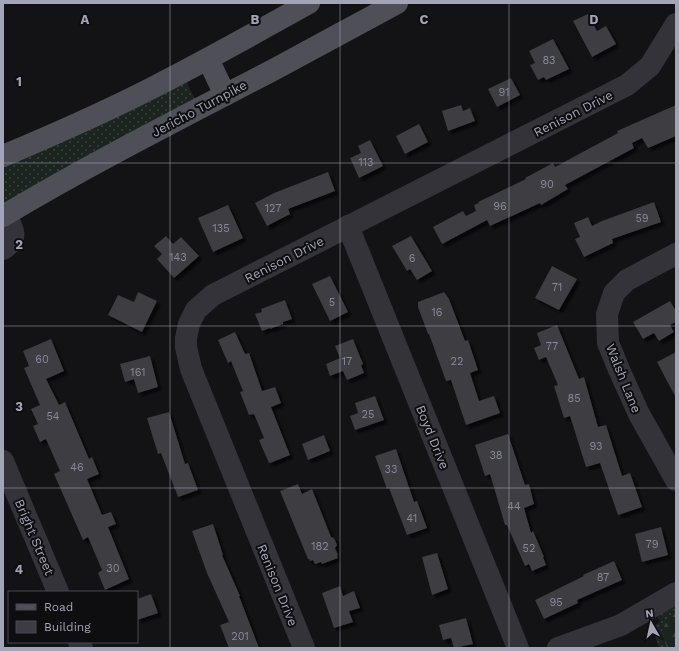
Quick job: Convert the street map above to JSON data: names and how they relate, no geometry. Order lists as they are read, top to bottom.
{
  "streets": {
    "main road": ["Jericho Turnpike"],
    "street": [
      "Renison Drive",
      "Walsh Lane",
      "Boyd Drive",
      "Bright Street"
    ]
  },
  "crossings": [
    ["Renison Drive", "Boyd Drive"]
  ],
  "house_numbers": [
    "83",
    "91",
    "113",
    "90",
    "96",
    "127",
    "59",
    "135",
    "143",
    "6",
    "71",
    "5",
    "16",
    "77",
    "60",
    "17",
    "22",
    "161",
    "85",
    "25",
    "54",
    "93",
    "38",
    "46",
    "33",
    "44",
    "41",
    "79",
    "182",
    "52",
    "30",
    "87",
    "95",
    "201"
  ],
  "legend": ["Road", "Building"],
  "north": "top",
  "grid": {
    "columns": [
      "A",
      "B",
      "C",
      "D"
    ],
    "rows": [
      "1",
      "2",
      "3",
      "4"
    ]
  }
}
